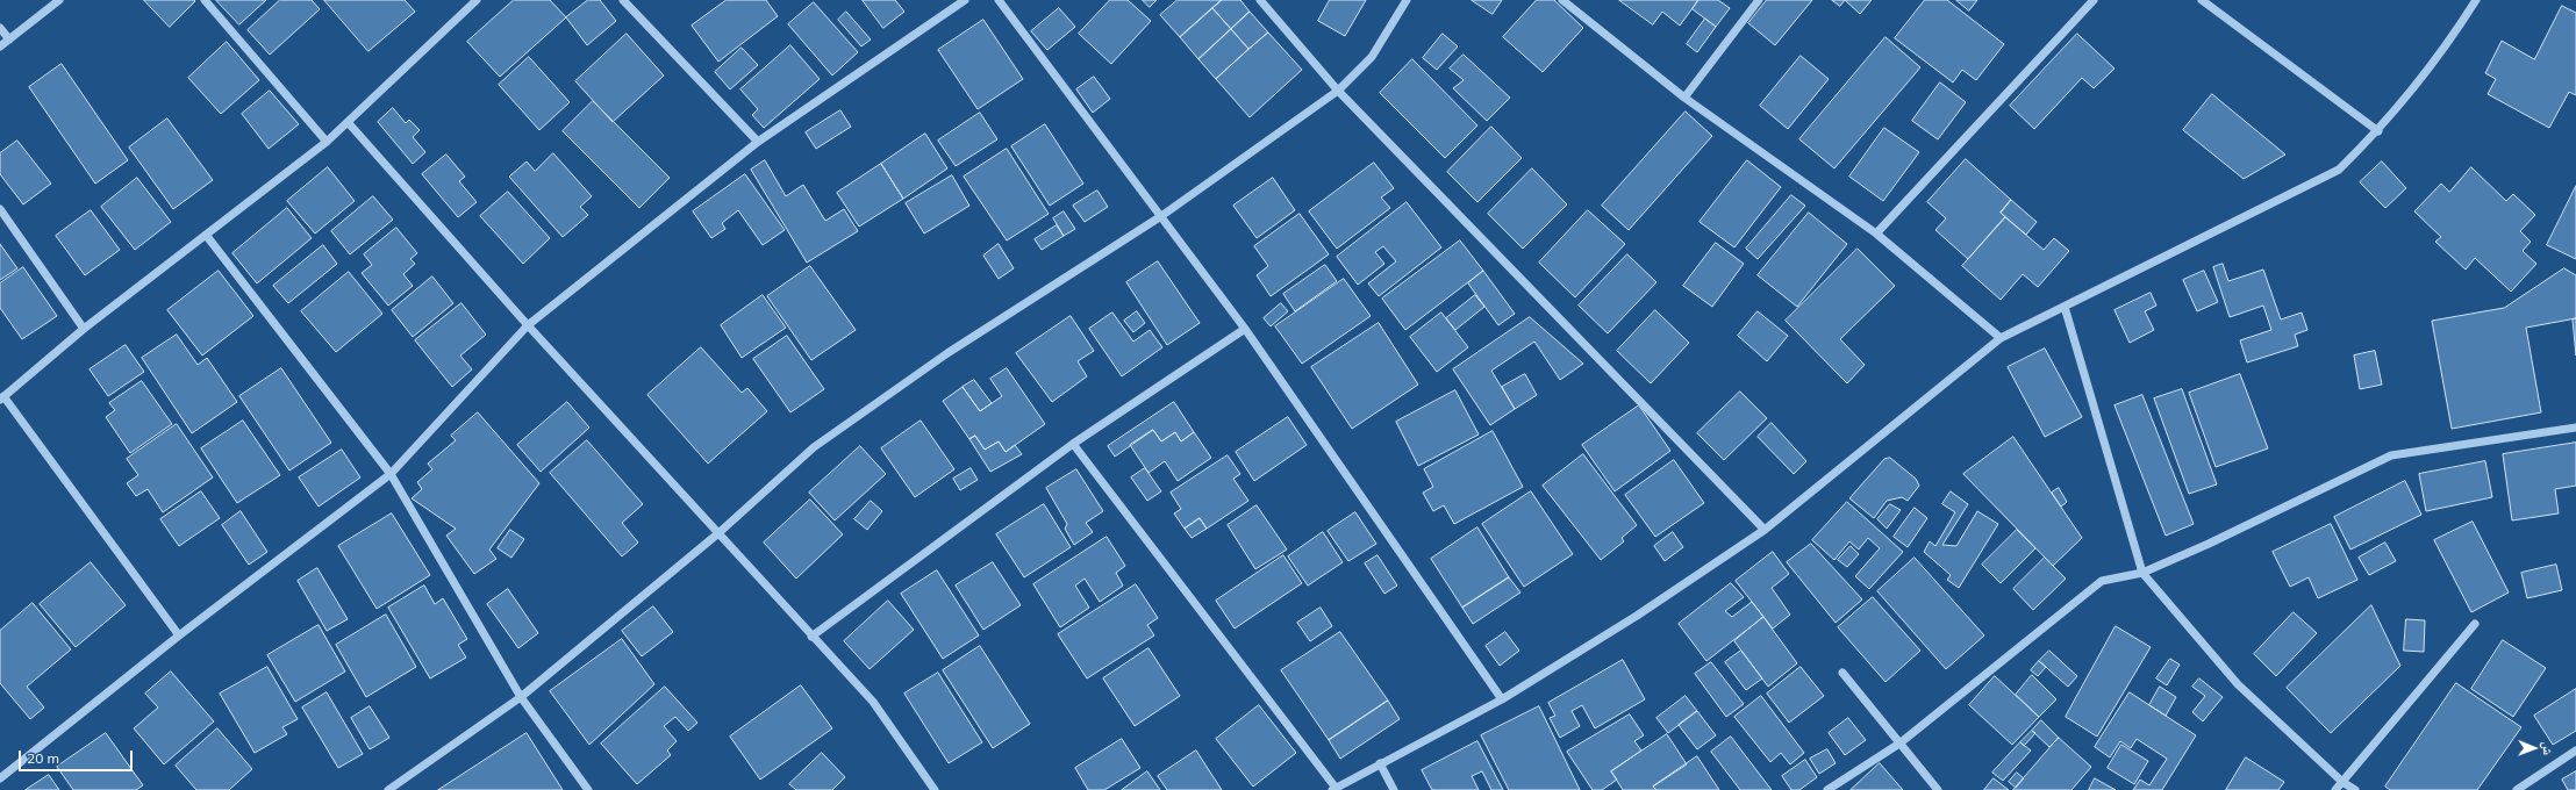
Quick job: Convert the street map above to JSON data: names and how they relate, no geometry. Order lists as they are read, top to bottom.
{
  "scale_bar": "20 m",
  "north": "right"
}
